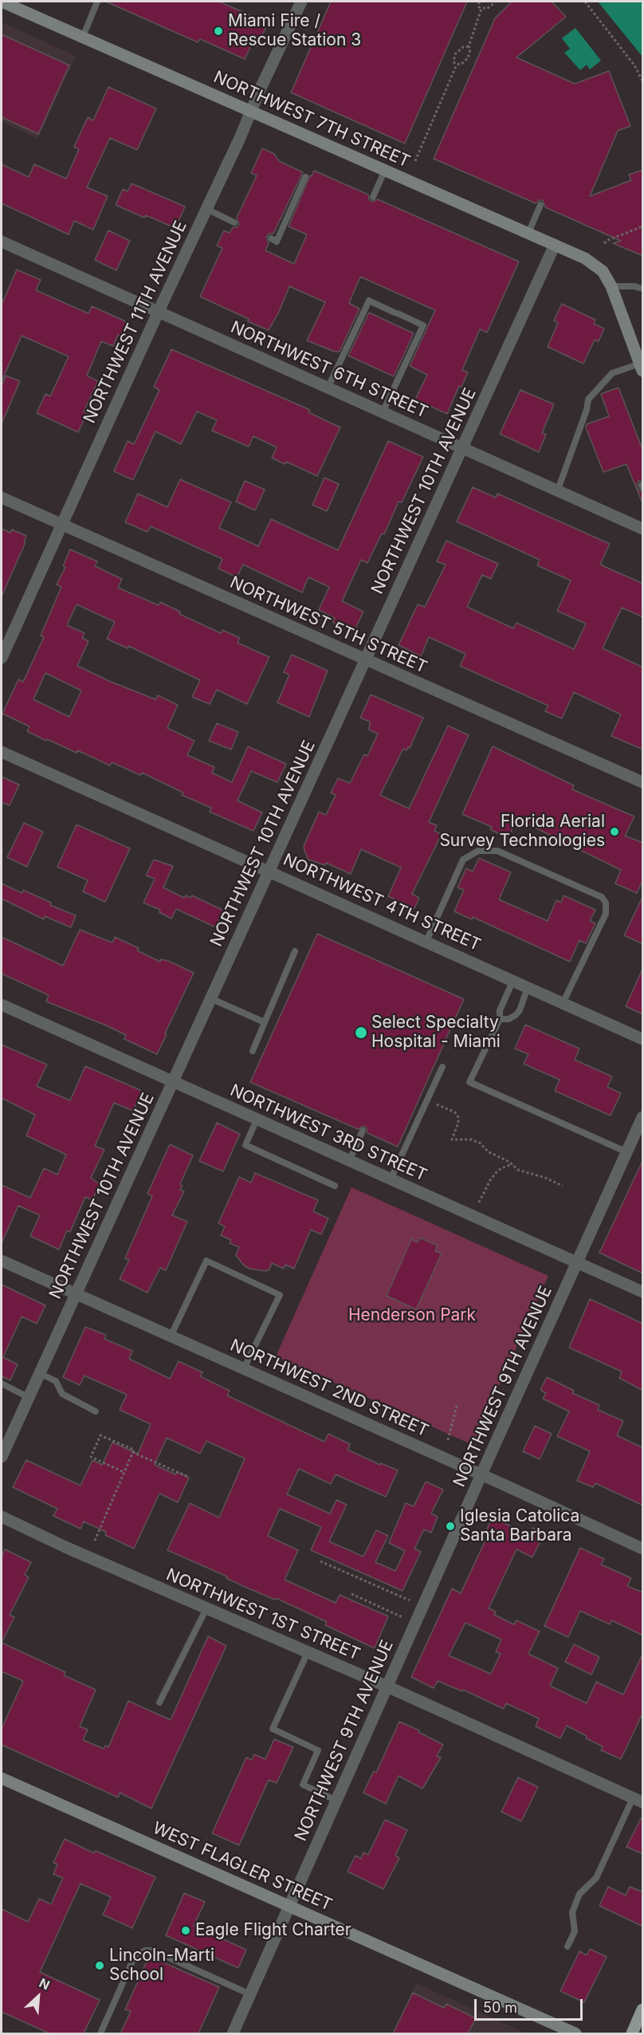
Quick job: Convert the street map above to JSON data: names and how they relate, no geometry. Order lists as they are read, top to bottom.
{
  "streets": {
    "main road": ["NORTHWEST 7TH STREET", "WEST FLAGLER STREET"],
    "street": [
      "NORTHWEST 11TH AVENUE",
      "NORTHWEST 6TH STREET",
      "NORTHWEST 10TH AVENUE",
      "NORTHWEST 5TH STREET",
      "NORTHWEST 4TH STREET",
      "NORTHWEST 3RD STREET",
      "NORTHWEST 9TH AVENUE",
      "NORTHWEST 2ND STREET",
      "NORTHWEST 1ST STREET"
    ]
  },
  "crossings": [
    ["NORTHWEST 7TH STREET", "NORTHWEST 11TH AVENUE"],
    ["NORTHWEST 7TH STREET", "NORTHWEST 10TH AVENUE"],
    ["NORTHWEST 11TH AVENUE", "NORTHWEST 6TH STREET"],
    ["NORTHWEST 11TH AVENUE", "NORTHWEST 5TH STREET"],
    ["NORTHWEST 6TH STREET", "NORTHWEST 10TH AVENUE"],
    ["NORTHWEST 10TH AVENUE", "NORTHWEST 5TH STREET"],
    ["NORTHWEST 10TH AVENUE", "NORTHWEST 4TH STREET"],
    ["NORTHWEST 10TH AVENUE", "NORTHWEST 3RD STREET"],
    ["NORTHWEST 10TH AVENUE", "NORTHWEST 2ND STREET"],
    ["NORTHWEST 3RD STREET", "NORTHWEST 9TH AVENUE"],
    ["NORTHWEST 9TH AVENUE", "NORTHWEST 2ND STREET"],
    ["NORTHWEST 9TH AVENUE", "NORTHWEST 1ST STREET"],
    ["NORTHWEST 9TH AVENUE", "WEST FLAGLER STREET"]
  ],
  "parks": ["Henderson Park"],
  "places": [
    "Miami Fire / Rescue Station 3",
    "Florida Aerial Survey Technologies",
    "Select Specialty Hospital - Miami",
    "Iglesia Catolica Santa Barbara",
    "Eagle Flight Charter",
    "Lincoln-Marti School"
  ],
  "scale_bar": "50 m",
  "north": "top right"
}
